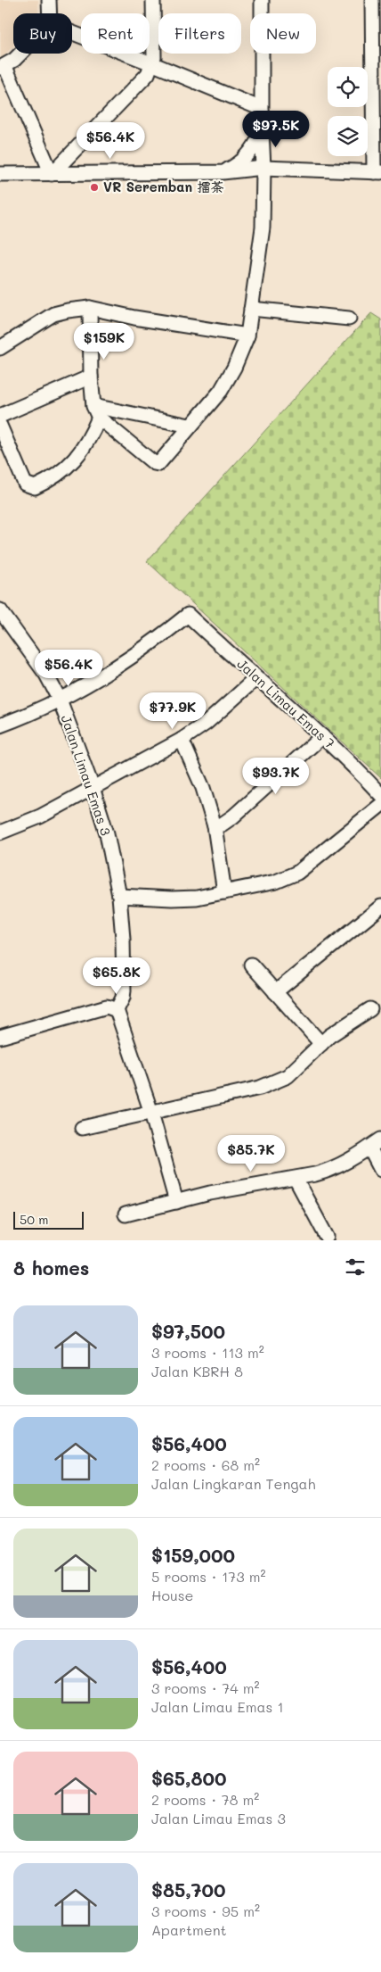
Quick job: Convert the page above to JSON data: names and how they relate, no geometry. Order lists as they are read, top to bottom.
{
  "streets": {
    "street": ["Jalan Limau Emas 7", "Jalan Limau Emas 3"]
  },
  "crossings": [
    ["Jalan Limau Emas 7", "Jalan Limau Emas 3"]
  ],
  "places": ["VR Seremban 擂茶"],
  "scale_bar": "50 m",
  "page": {
    "chip": [
      "Buy",
      "Rent",
      "Filters",
      "New"
    ],
    "price": [
      "$97.5K",
      "$56.4K",
      "$159K",
      "$56.4K",
      "$77.9K",
      "$93.7K",
      "$65.8K",
      "$85.7K"
    ],
    "scale": "50 m",
    "heading": "8 homes",
    "list": [
      {
        "name": "$97,500",
        "note": "3 rooms · 113 m² · Jalan KBRH 8"
      },
      {
        "name": "$56,400",
        "note": "2 rooms · 68 m² · Jalan Lingkaran Tengah"
      },
      {
        "name": "$159,000",
        "note": "5 rooms · 173 m² · House"
      },
      {
        "name": "$56,400",
        "note": "3 rooms · 74 m² · Jalan Limau Emas 1"
      },
      {
        "name": "$65,800",
        "note": "2 rooms · 78 m² · Jalan Limau Emas 3"
      },
      {
        "name": "$85,700",
        "note": "3 rooms · 95 m² · Apartment"
      }
    ]
  }
}
